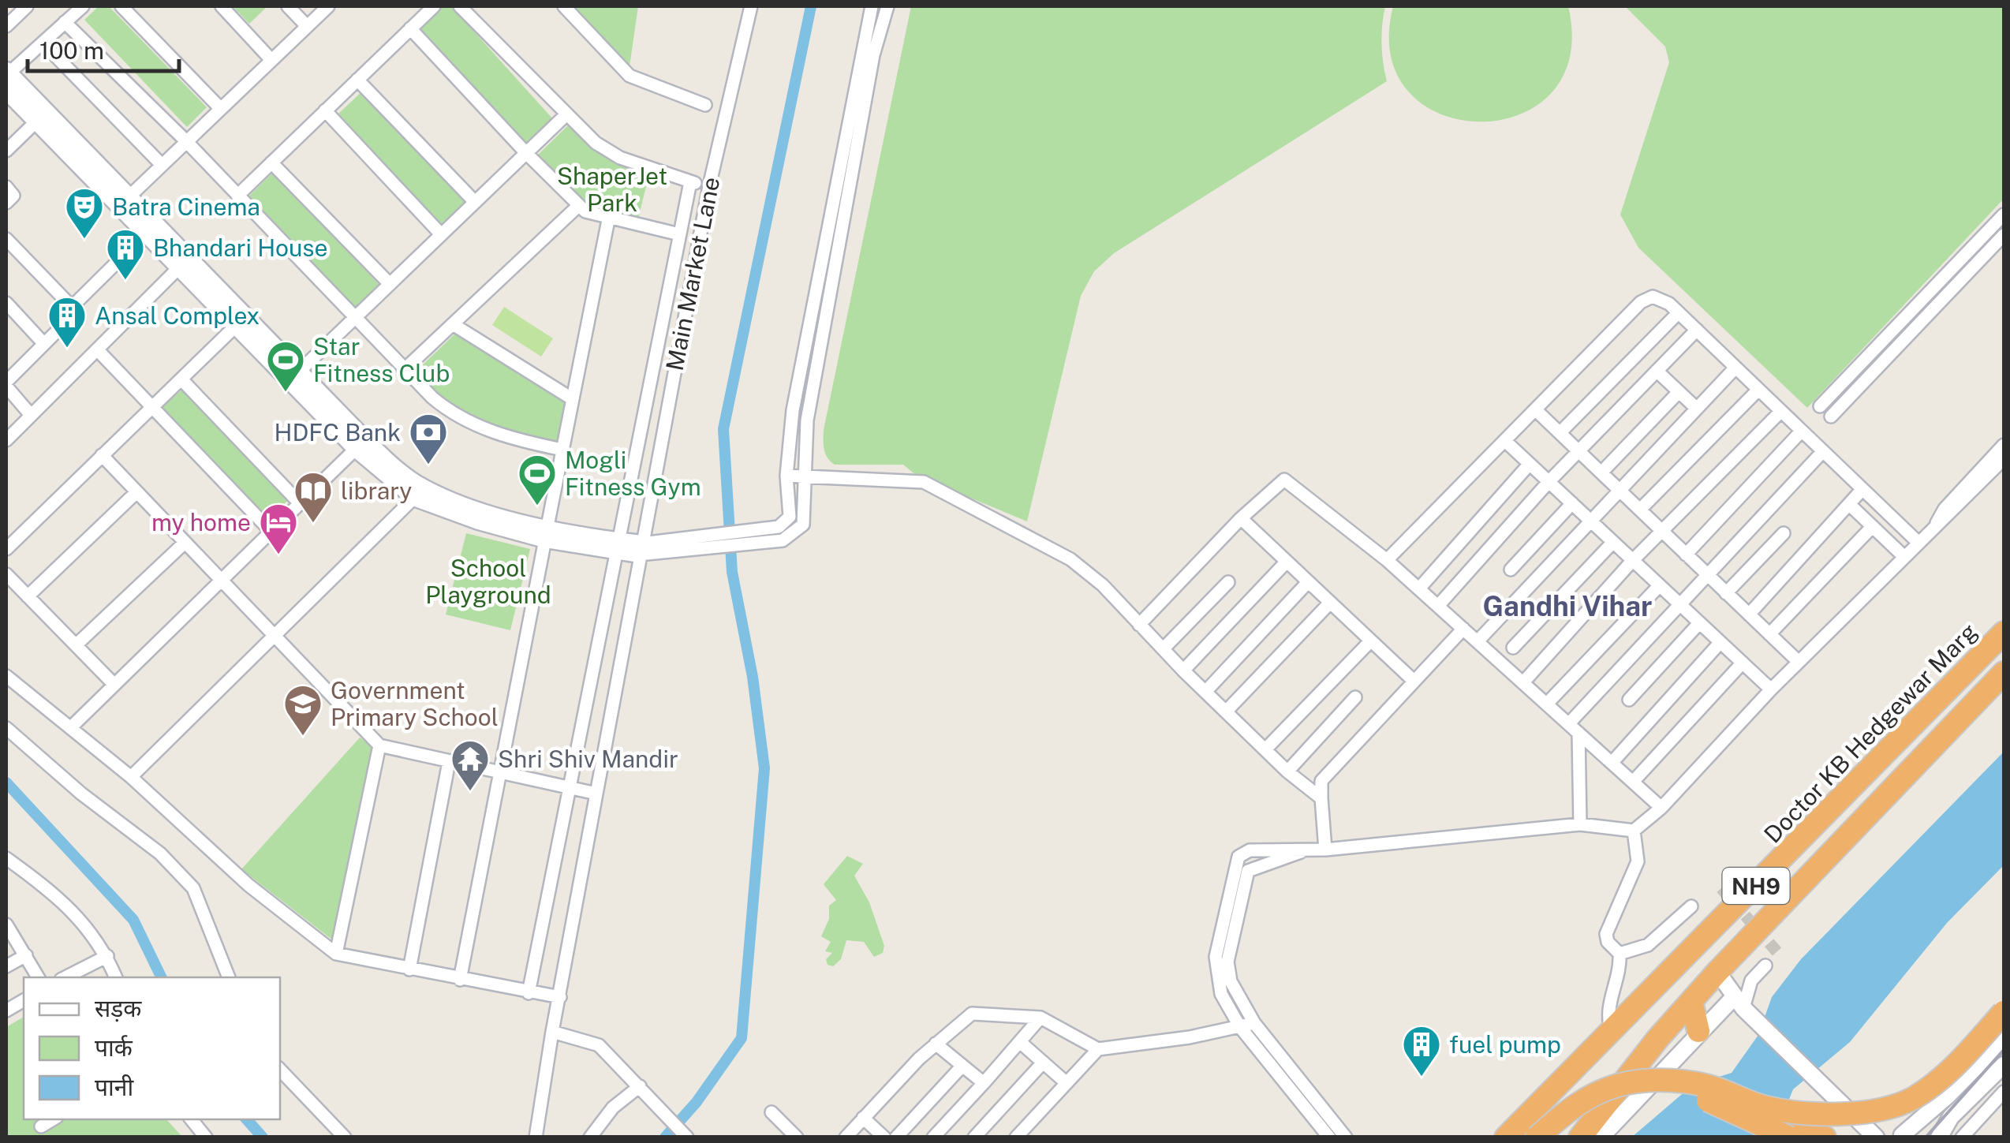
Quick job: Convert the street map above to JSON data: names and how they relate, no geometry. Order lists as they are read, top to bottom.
{
  "streets": {
    "highway": ["Doctor KB Hedgewar Marg", "NH9"],
    "street": ["Main Market Lane"]
  },
  "districts": ["Gandhi Vihar"],
  "parks": ["ShaperJet Park", "School Playground"],
  "places": {
    "theatre": ["Batra Cinema"],
    "building": ["Bhandari House", "Ansal Complex", "fuel pump"],
    "sports": ["Star Fitness Club", "Mogli Fitness Gym"],
    "bank": ["HDFC Bank"],
    "library": ["library"],
    "hotel": ["my home"],
    "school or university": ["Government Primary School"],
    "temple": ["Shri Shiv Mandir"]
  },
  "legend": ["सड़क", "पार्क", "पानी"],
  "scale_bar": "100 m"
}
